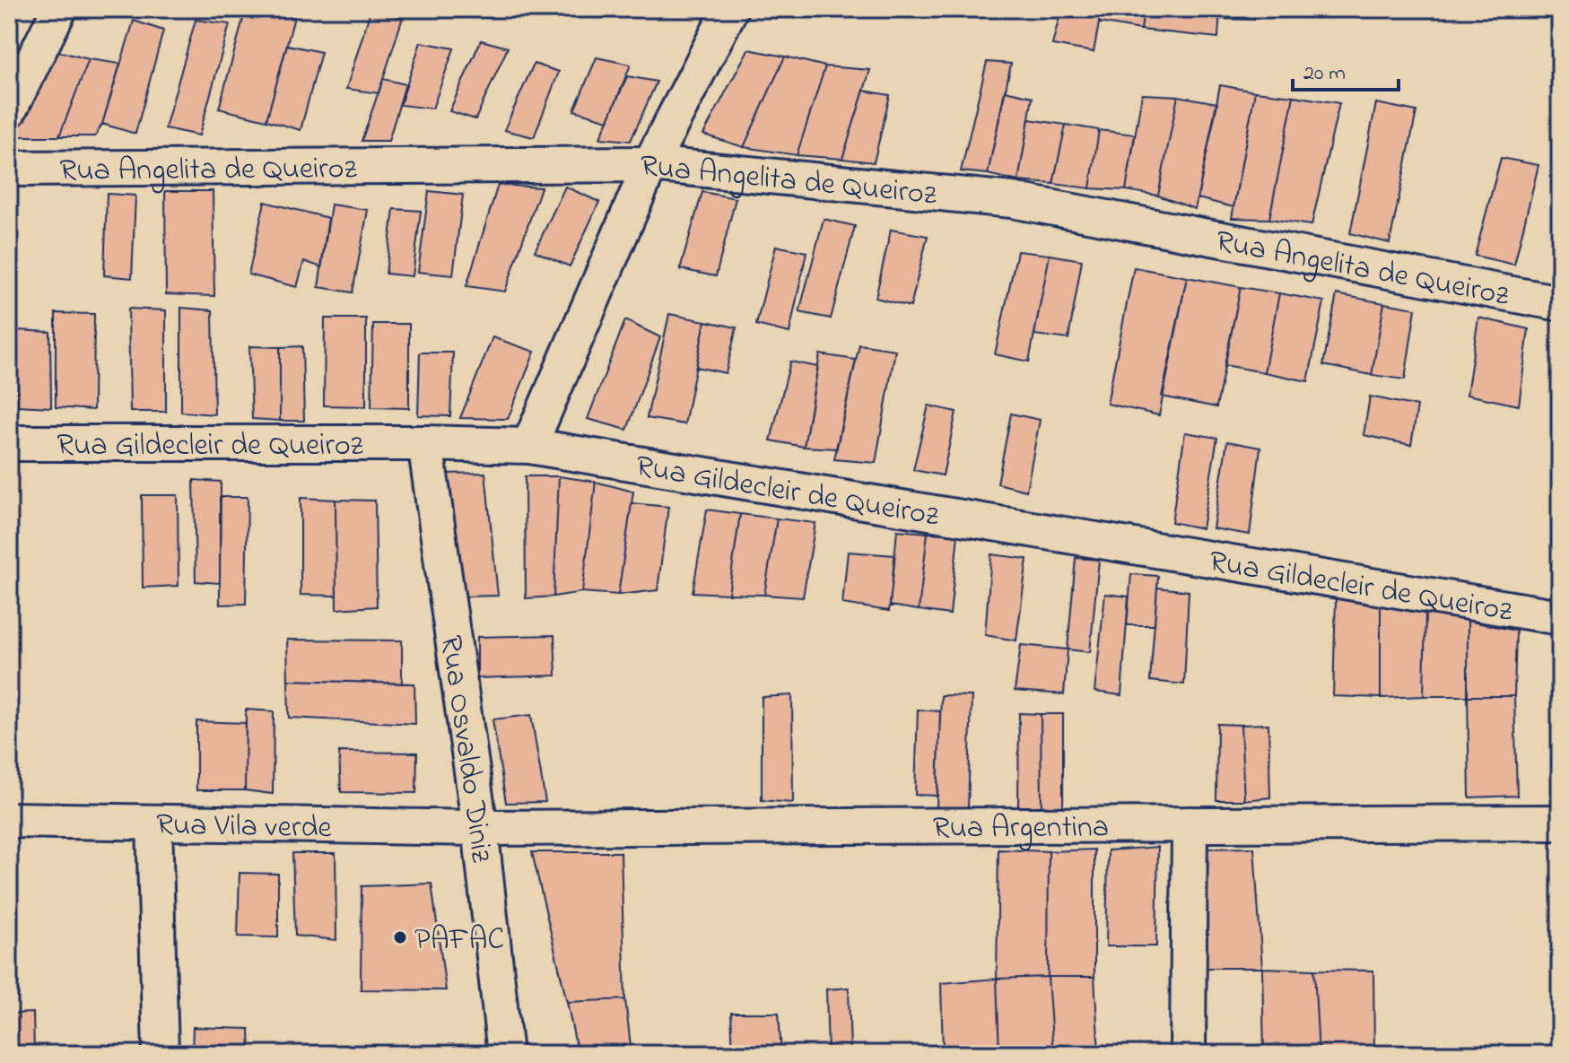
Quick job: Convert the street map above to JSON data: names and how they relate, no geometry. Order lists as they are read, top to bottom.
{
  "streets": {
    "street": [
      "Rua Angelita de Queiroz",
      "Rua Gildecleir de Queiroz",
      "Rua Osvaldo Diniz",
      "Rua Vila verde",
      "Rua Argentina"
    ]
  },
  "crossings": [
    ["Rua Gildecleir de Queiroz", "Rua Osvaldo Diniz"],
    ["Rua Osvaldo Diniz", "Rua Vila verde"],
    ["Rua Osvaldo Diniz", "Rua Argentina"],
    ["Rua Vila verde", "Rua Argentina"]
  ],
  "places": ["PAFAC"],
  "scale_bar": "20 m"
}
